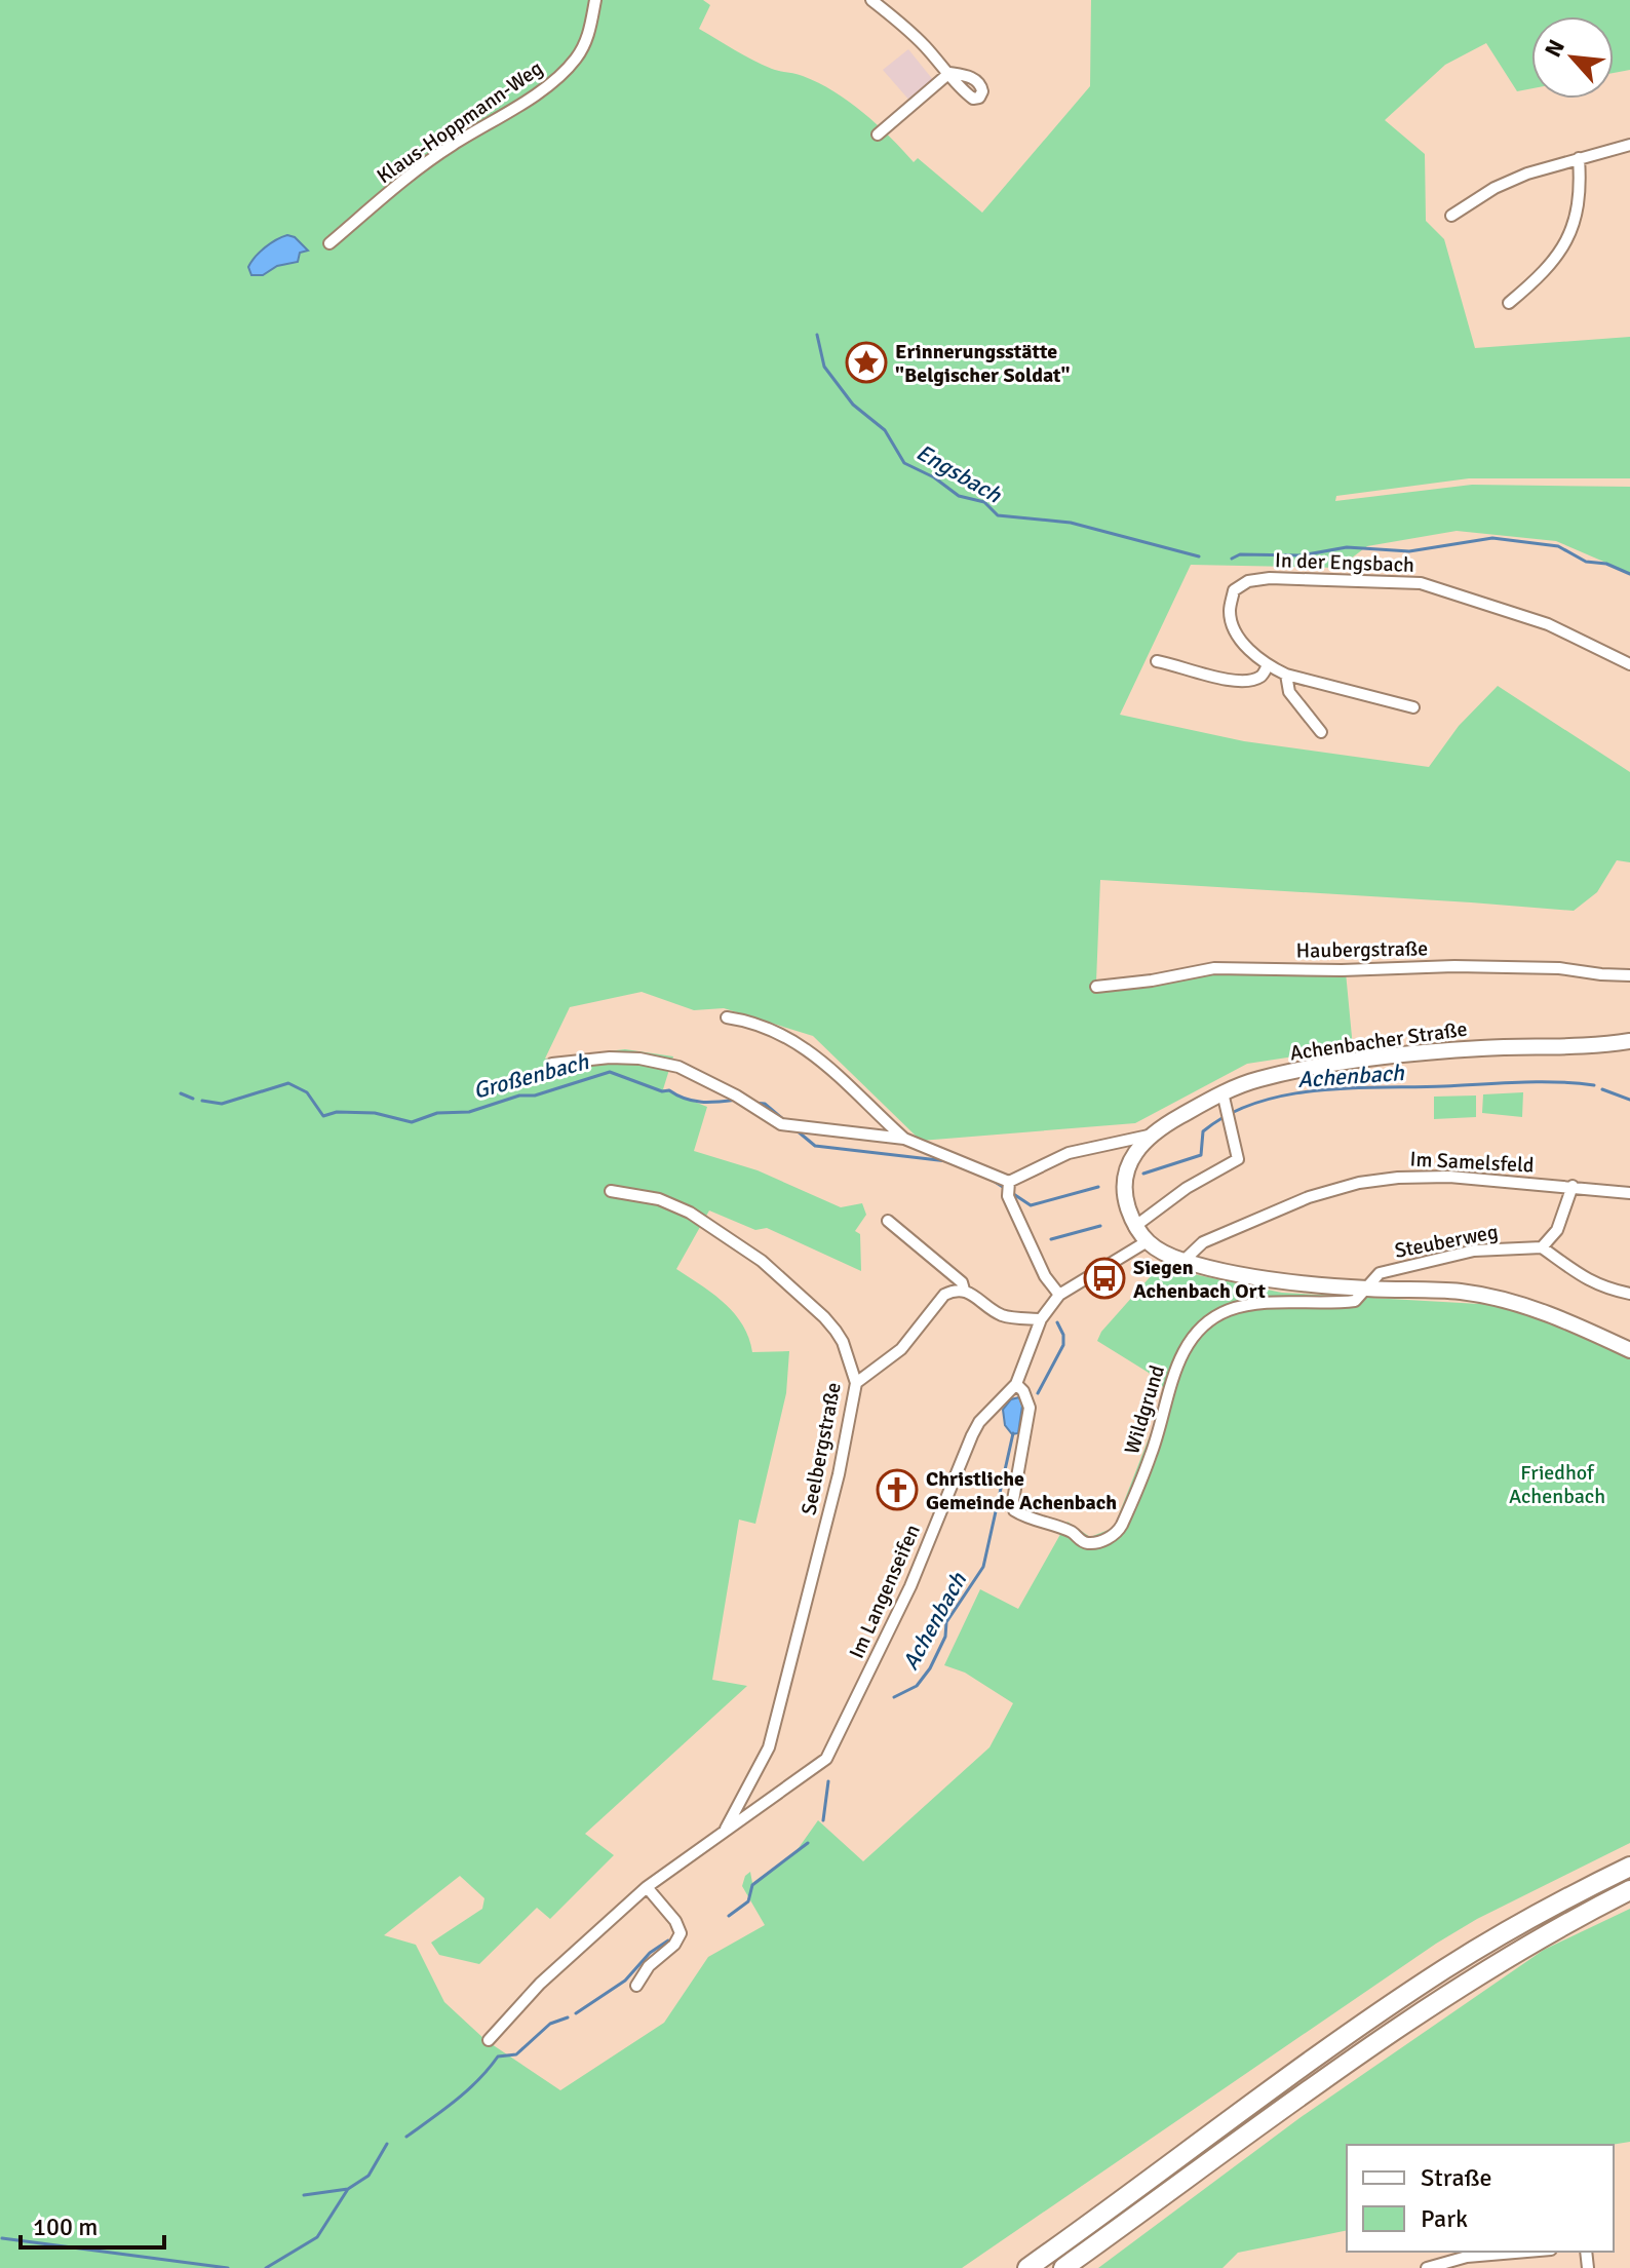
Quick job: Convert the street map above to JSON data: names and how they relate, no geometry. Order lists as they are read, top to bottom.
{
  "streets": {
    "main road": ["Achenbacher Straße"],
    "street": [
      "Klaus-Hoppmann-Weg",
      "In der Engsbach",
      "Haubergstraße",
      "Im Samelsfeld",
      "Steuberweg",
      "Wildgrund",
      "Seelbergstraße",
      "Im Langenseifen"
    ]
  },
  "crossings": [
    ["Steuberweg", "Wildgrund"],
    ["Wildgrund", "Im Langenseifen"],
    ["Seelbergstraße", "Im Langenseifen"]
  ],
  "water": ["Engsbach", "Großenbach", "Achenbach"],
  "parks": ["Friedhof Achenbach"],
  "places": {
    "place": ["Erinnerungsstätte \"Belgischer Soldat\""],
    "bus stop": ["Siegen Achenbach Ort"],
    "church": ["Christliche Gemeinde Achenbach"]
  },
  "legend": ["Straße", "Park"],
  "scale_bar": "100 m",
  "north": "top left"
}
